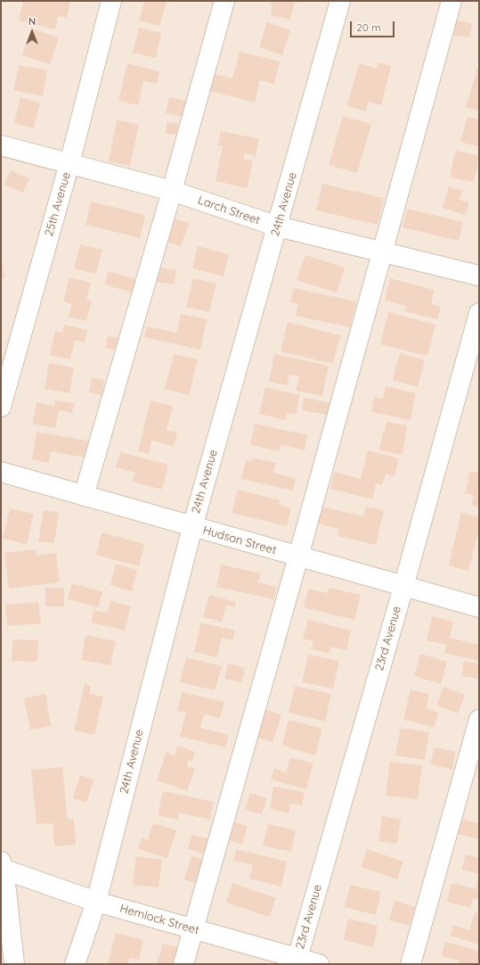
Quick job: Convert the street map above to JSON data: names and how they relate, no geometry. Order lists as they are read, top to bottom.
{
  "streets": {
    "street": [
      "25th Avenue",
      "24th Avenue",
      "Larch Street",
      "Hudson Street",
      "23rd Avenue",
      "Hemlock Street"
    ]
  },
  "crossings": [
    ["25th Avenue", "Larch Street"],
    ["24th Avenue", "Larch Street"],
    ["24th Avenue", "Hudson Street"],
    ["24th Avenue", "Hemlock Street"],
    ["Hudson Street", "23rd Avenue"],
    ["23rd Avenue", "Hemlock Street"]
  ],
  "scale_bar": "20 m",
  "north": "top"
}
